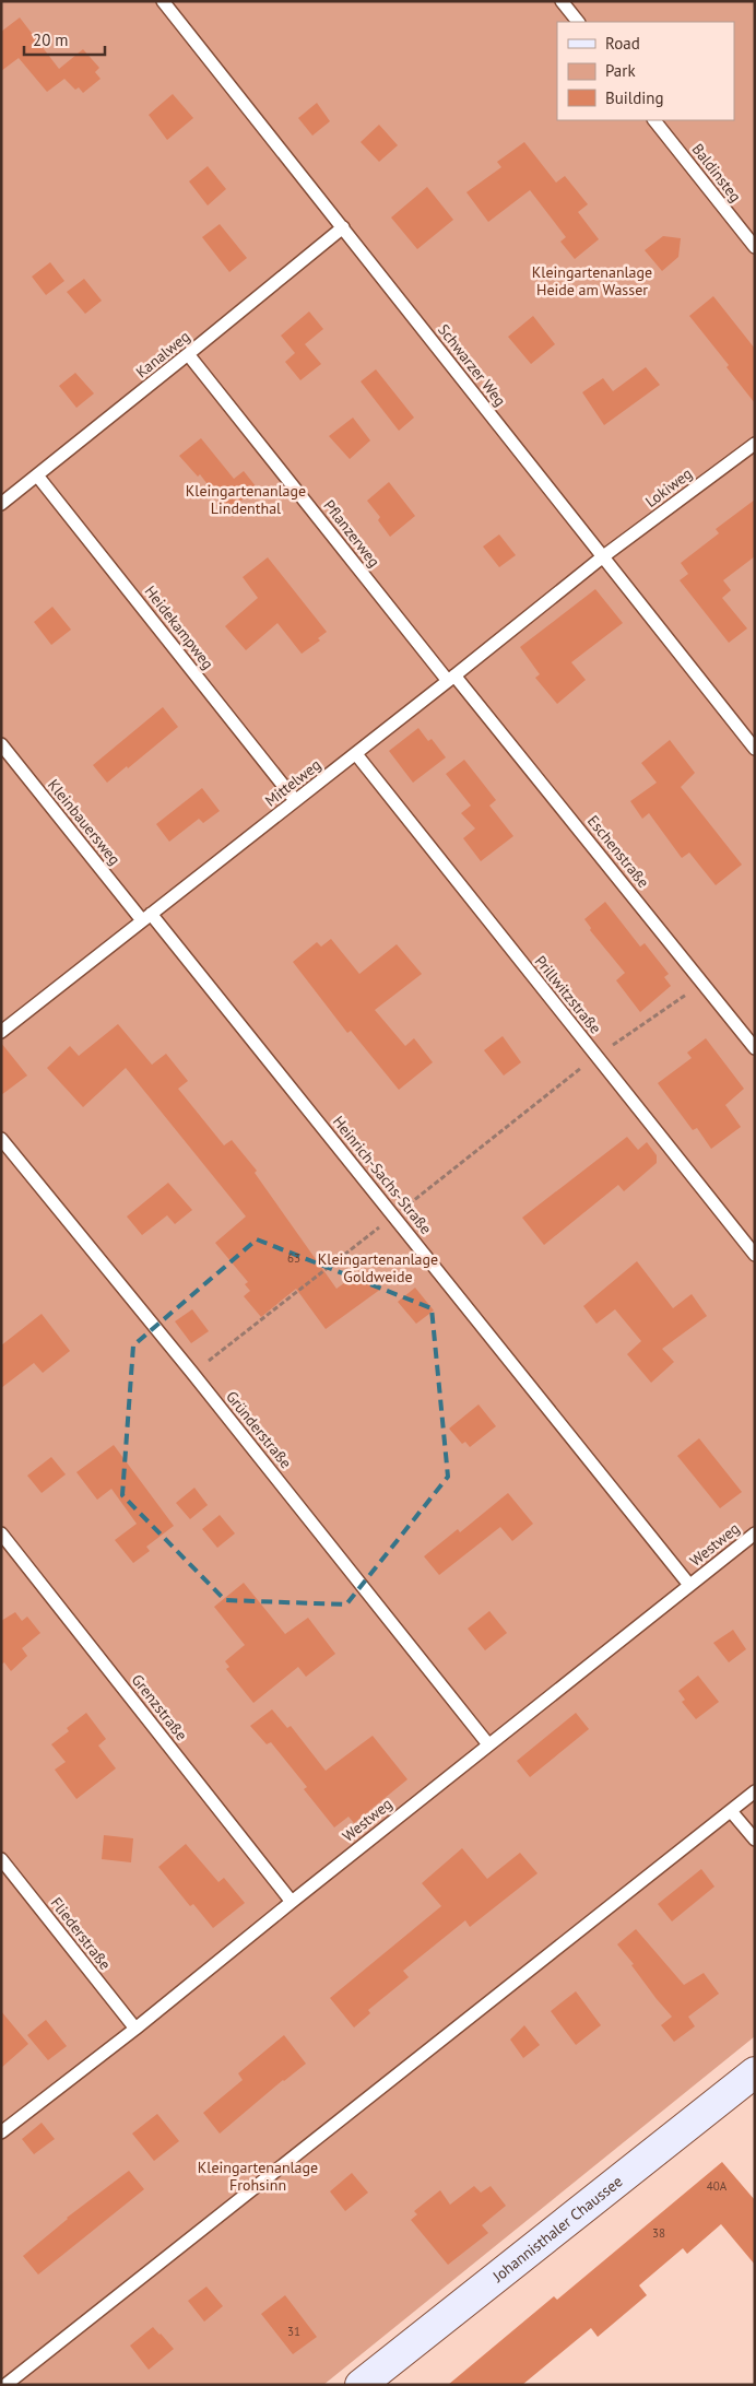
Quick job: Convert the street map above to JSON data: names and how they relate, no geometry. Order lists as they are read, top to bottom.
{
  "streets": {
    "street": ["Johannisthaler Chaussee"],
    "lane": [
      "Baldinsteg",
      "Kanalweg",
      "Schwarzer Weg",
      "Lokiweg",
      "Pflanzerweg",
      "Heidekampweg",
      "Mittelweg",
      "Kleinbauersweg",
      "Eschenstraße",
      "Prillwitzstraße",
      "Heinrich-Sachs-Straße",
      "Gründerstraße",
      "Westweg",
      "Grenzstraße",
      "Fliederstraße"
    ]
  },
  "crossings": [
    ["Kanalweg", "Schwarzer Weg"],
    ["Kanalweg", "Pflanzerweg"],
    ["Kanalweg", "Heidekampweg"],
    ["Schwarzer Weg", "Lokiweg"],
    ["Schwarzer Weg", "Mittelweg"],
    ["Lokiweg", "Mittelweg"],
    ["Pflanzerweg", "Mittelweg"],
    ["Pflanzerweg", "Eschenstraße"],
    ["Heidekampweg", "Mittelweg"],
    ["Mittelweg", "Kleinbauersweg"],
    ["Mittelweg", "Eschenstraße"],
    ["Mittelweg", "Prillwitzstraße"],
    ["Mittelweg", "Heinrich-Sachs-Straße"],
    ["Kleinbauersweg", "Heinrich-Sachs-Straße"],
    ["Heinrich-Sachs-Straße", "Westweg"],
    ["Gründerstraße", "Westweg"],
    ["Westweg", "Grenzstraße"],
    ["Westweg", "Fliederstraße"]
  ],
  "parks": [
    "Kleingartenanlage Heide am Wasser",
    "Kleingartenanlage Lindenthal",
    "Kleingartenanlage Goldweide",
    "Kleingartenanlage Frohsinn"
  ],
  "house_numbers": [
    "63",
    "40A",
    "38",
    "31"
  ],
  "legend": ["Road", "Park", "Building"],
  "scale_bar": "20 m"
}
